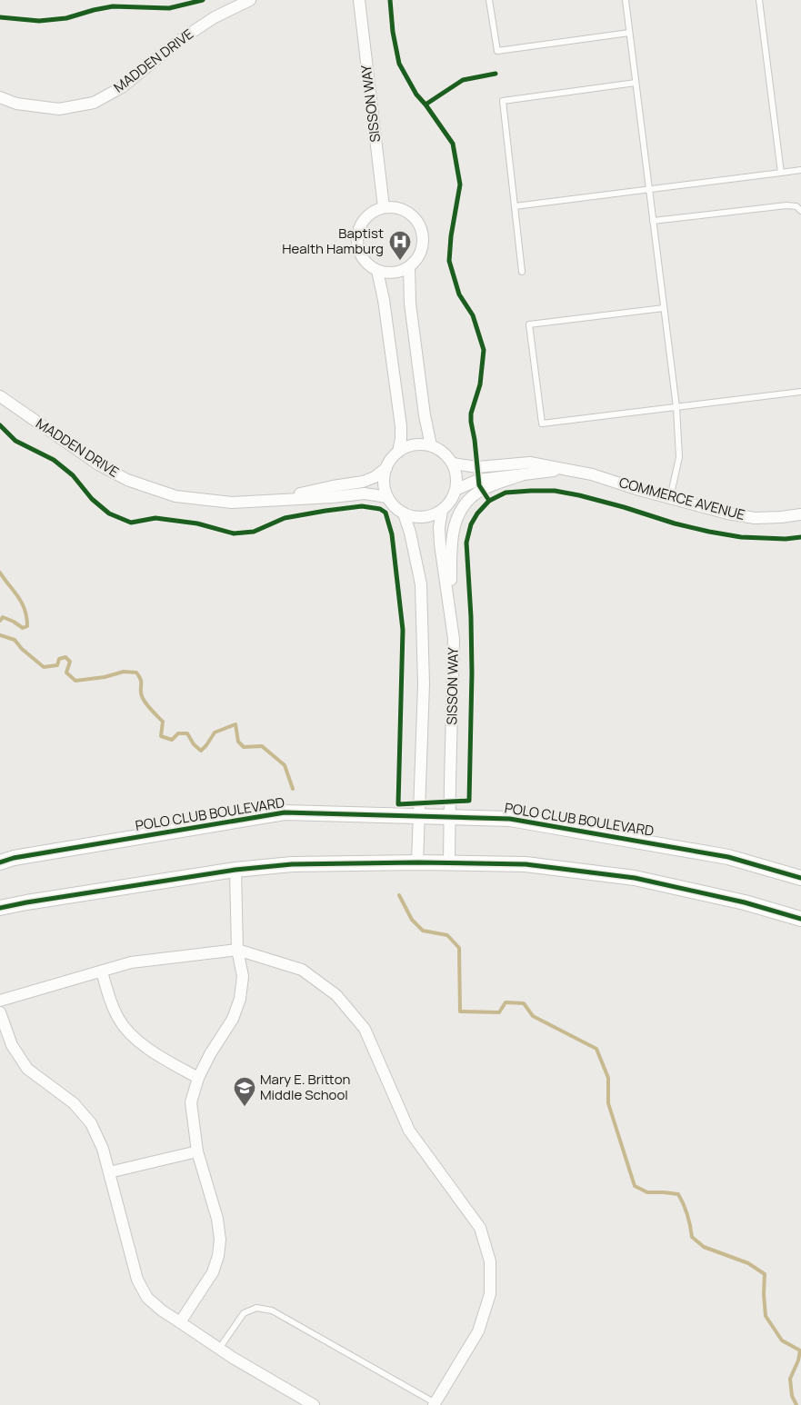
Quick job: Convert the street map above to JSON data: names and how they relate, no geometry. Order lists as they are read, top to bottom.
{
  "streets": {
    "street": [
      "MADDEN DRIVE",
      "SISSON WAY",
      "COMMERCE AVENUE",
      "POLO CLUB BOULEVARD"
    ]
  },
  "crossings": [
    ["MADDEN DRIVE", "SISSON WAY"],
    ["MADDEN DRIVE", "COMMERCE AVENUE"],
    ["SISSON WAY", "COMMERCE AVENUE"],
    ["SISSON WAY", "POLO CLUB BOULEVARD"]
  ],
  "places": {
    "hospital": ["Baptist Health Hamburg"],
    "school or university": ["Mary E. Britton Middle School"]
  }
}
